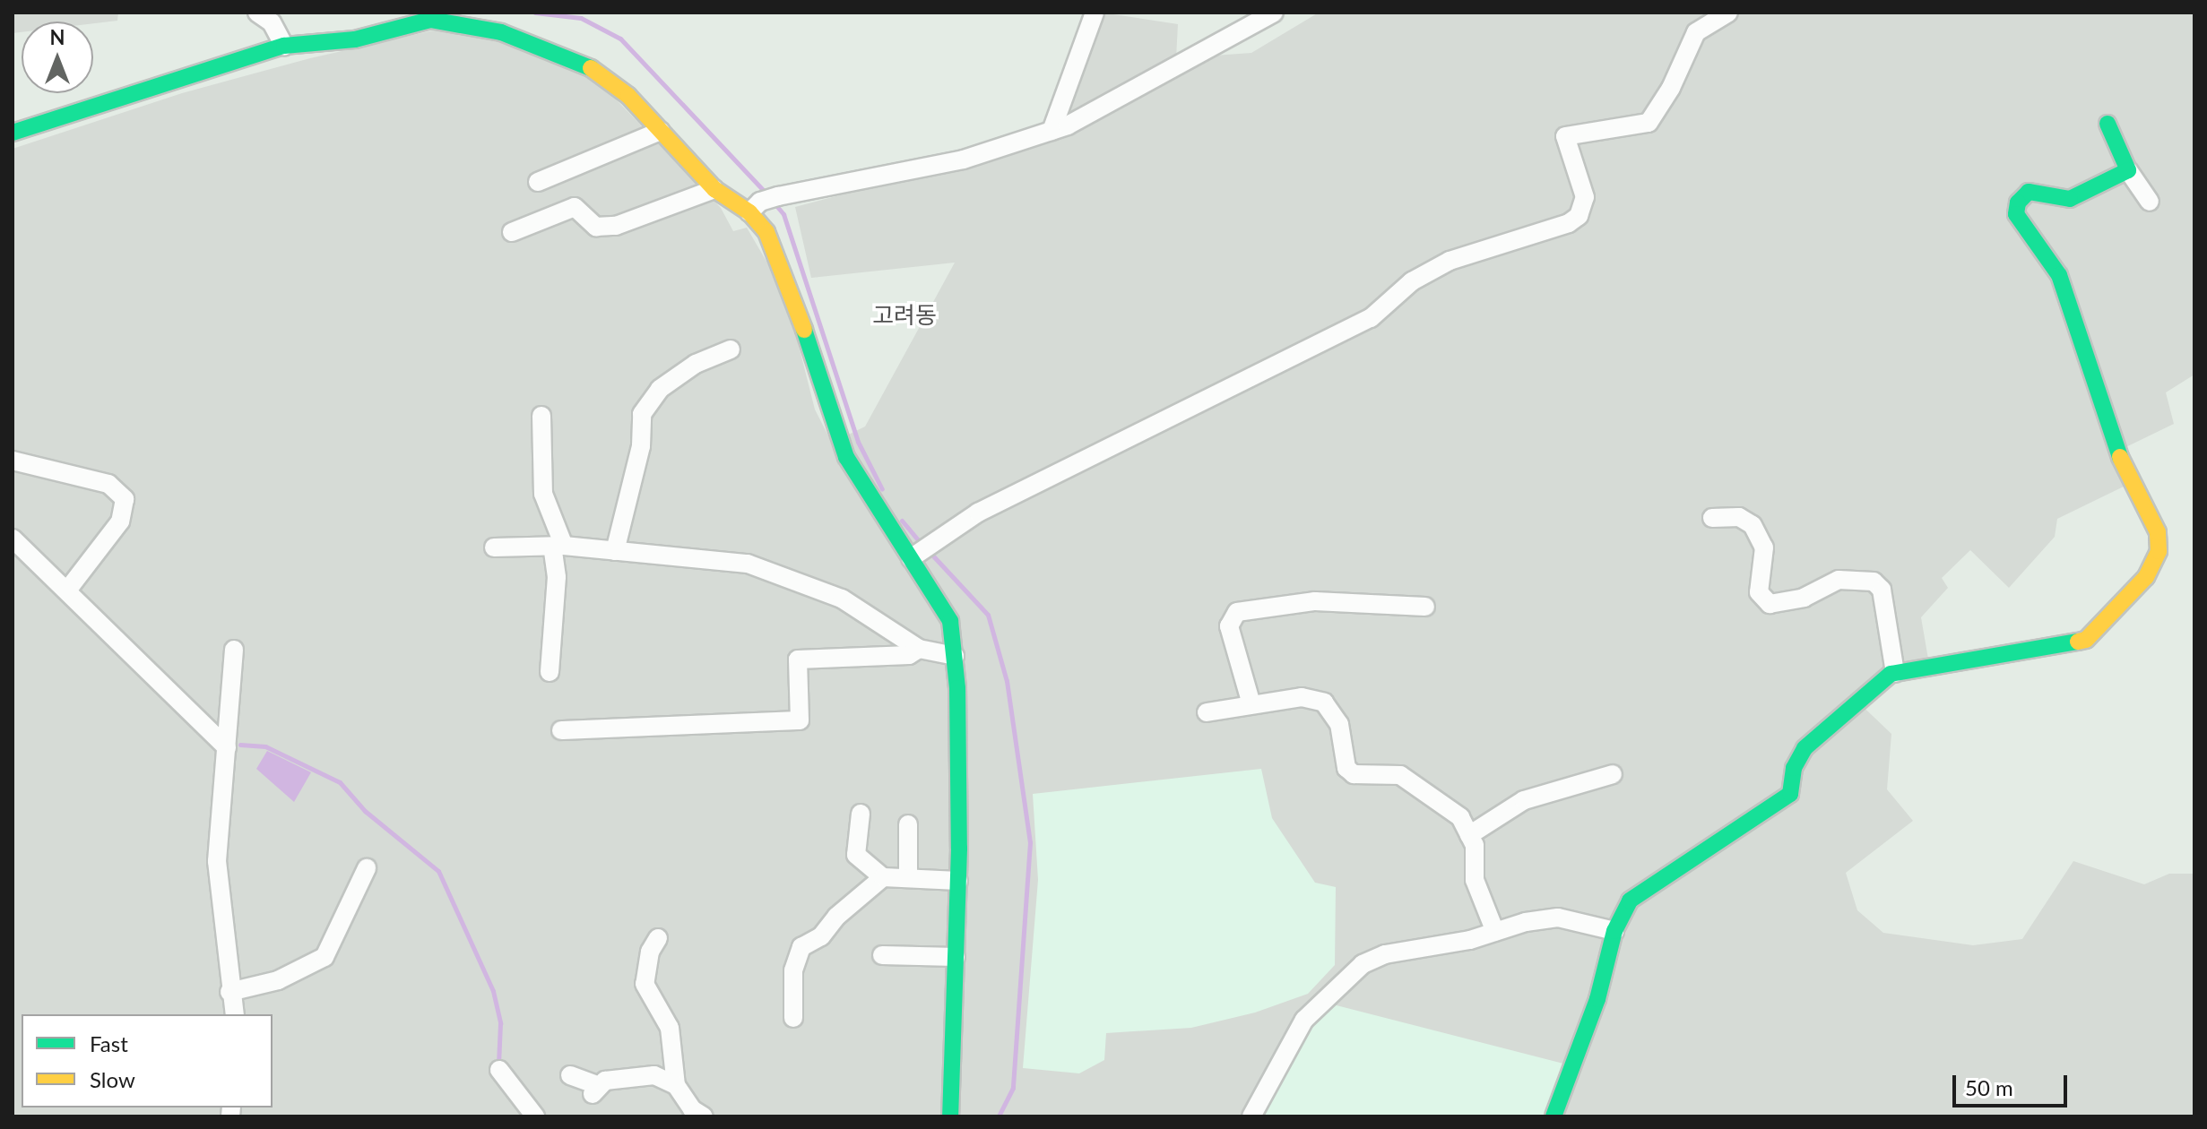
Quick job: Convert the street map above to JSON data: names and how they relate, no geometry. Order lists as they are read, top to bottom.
{
  "districts": ["고려동"],
  "legend": ["Fast", "Slow"],
  "scale_bar": "50 m",
  "north": "top"
}
